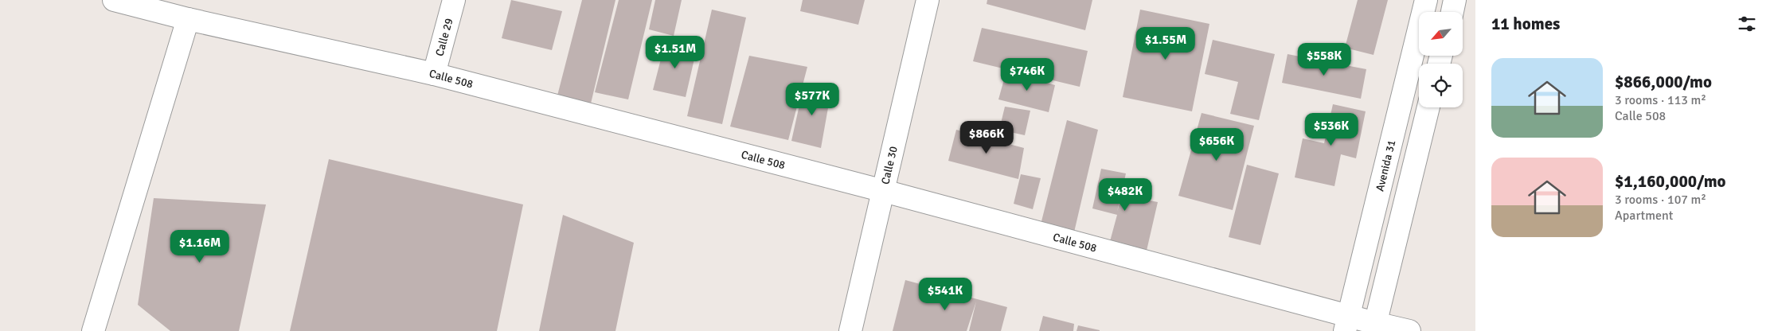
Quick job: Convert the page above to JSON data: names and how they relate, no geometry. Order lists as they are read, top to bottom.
{
  "streets": {
    "street": [
      "Calle 29",
      "Calle 508",
      "Calle 30",
      "Avenida 31"
    ]
  },
  "crossings": [
    ["Calle 29", "Calle 508"],
    ["Calle 508", "Calle 30"],
    ["Calle 508", "Avenida 31"]
  ],
  "north": "bottom left",
  "page": {
    "heading": "11 homes",
    "price": [
      "$1.55M",
      "$1.51M",
      "$558K",
      "$746K",
      "$577K",
      "$536K",
      "$866K",
      "$656K",
      "$482K",
      "$1.16M",
      "$541K"
    ],
    "list": [
      {
        "name": "$866,000/mo",
        "note": "3 rooms · 113 m² · Calle 508"
      },
      {
        "name": "$1,160,000/mo",
        "note": "3 rooms · 107 m² · Apartment"
      }
    ]
  }
}
